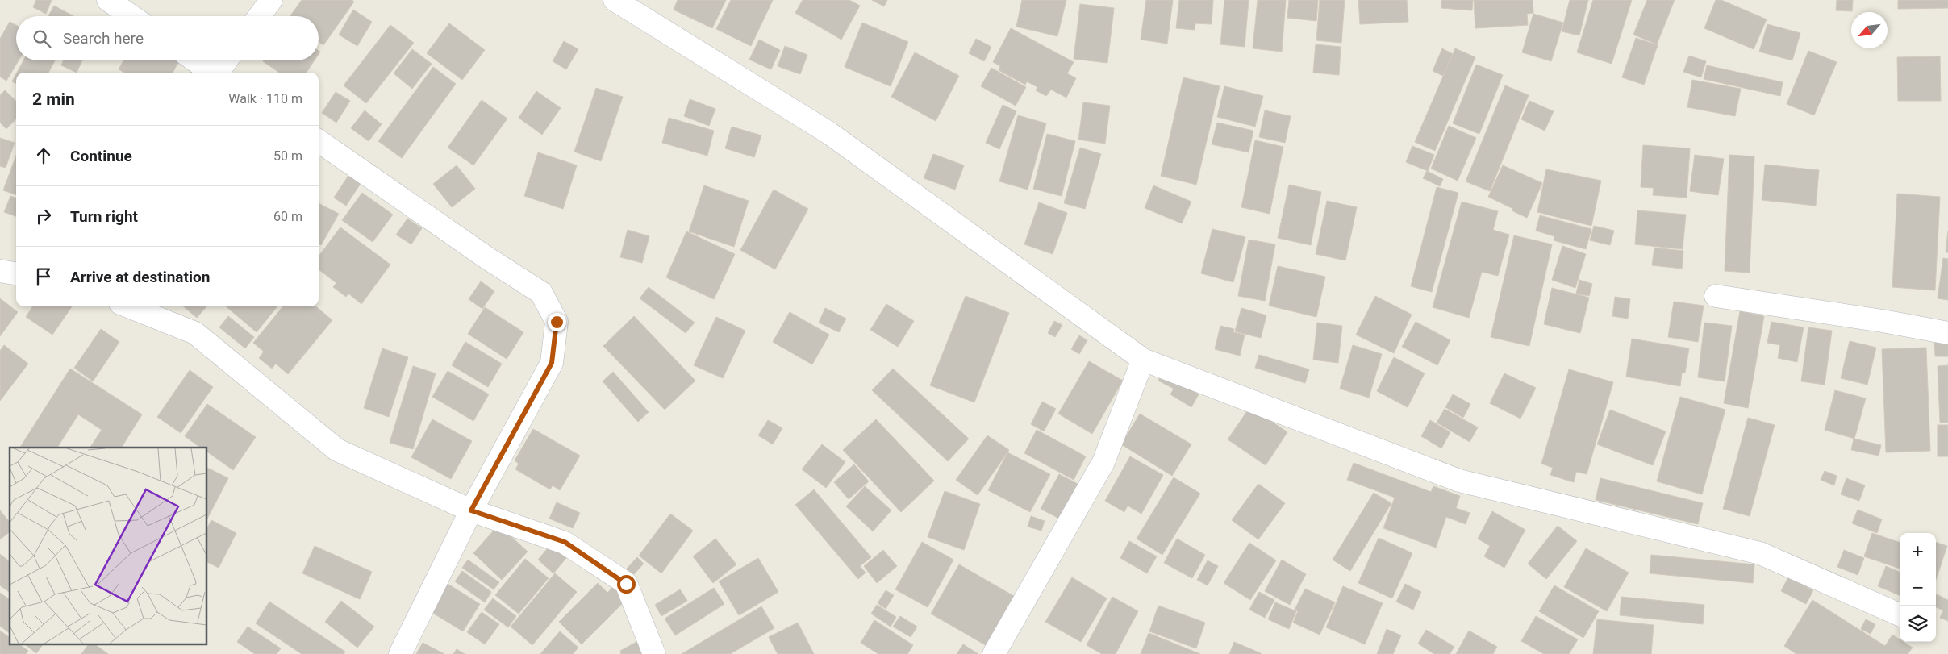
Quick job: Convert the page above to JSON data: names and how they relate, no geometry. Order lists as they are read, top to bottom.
{
  "north": "bottom left",
  "page": {
    "search": "Search here",
    "heading": ["2 min", "Walk · 110 m"],
    "list": [
      ["Continue", "50 m"],
      ["Turn right", "60 m"],
      "Arrive at destination"
    ],
    "map_buttons": ["+", "−"]
  }
}
